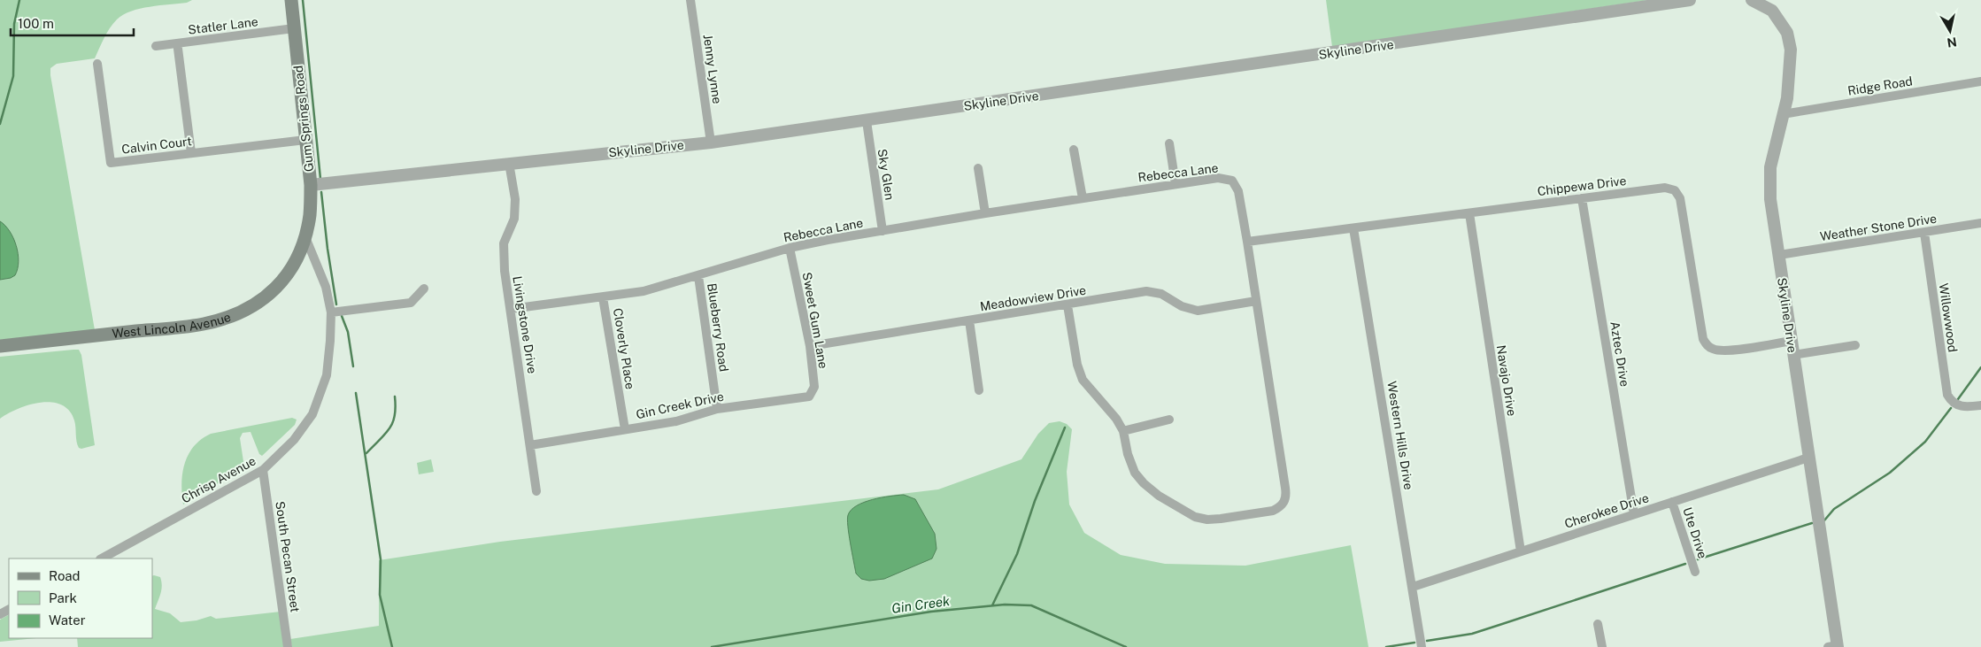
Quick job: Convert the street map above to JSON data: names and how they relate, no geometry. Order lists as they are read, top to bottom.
{
  "streets": {
    "main road": ["Gum Springs Road", "West Lincoln Avenue"],
    "street": [
      "Statler Lane",
      "Skyline Drive",
      "Jenny Lynne",
      "Ridge Road",
      "Calvin Court",
      "Rebecca Lane",
      "Sky Glen",
      "Chippewa Drive",
      "Weather Stone Drive",
      "Meadowview Drive",
      "Willowwood",
      "Sweet Gum Lane",
      "Livingstone Drive",
      "Blueberry Road",
      "Cloverly Place",
      "Aztec Drive",
      "Navajo Drive",
      "Gin Creek Drive",
      "Western Hills Drive",
      "Chrisp Avenue",
      "Cherokee Drive",
      "Ute Drive",
      "South Pecan Street"
    ]
  },
  "crossings": [
    ["Statler Lane", "Gum Springs Road"],
    ["Skyline Drive", "Jenny Lynne"],
    ["Skyline Drive", "Ridge Road"],
    ["Skyline Drive", "Gum Springs Road"],
    ["Skyline Drive", "Sky Glen"],
    ["Skyline Drive", "Chippewa Drive"],
    ["Skyline Drive", "Weather Stone Drive"],
    ["Skyline Drive", "Livingstone Drive"],
    ["Skyline Drive", "Cherokee Drive"],
    ["Gum Springs Road", "Calvin Court"],
    ["Gum Springs Road", "West Lincoln Avenue"],
    ["Gum Springs Road", "Chrisp Avenue"],
    ["Rebecca Lane", "Sky Glen"],
    ["Rebecca Lane", "Chippewa Drive"],
    ["Rebecca Lane", "Meadowview Drive"],
    ["Rebecca Lane", "Sweet Gum Lane"],
    ["Rebecca Lane", "Livingstone Drive"],
    ["Rebecca Lane", "Blueberry Road"],
    ["Rebecca Lane", "Cloverly Place"],
    ["Chippewa Drive", "Aztec Drive"],
    ["Chippewa Drive", "Navajo Drive"],
    ["Chippewa Drive", "Western Hills Drive"],
    ["Weather Stone Drive", "Willowwood"],
    ["Meadowview Drive", "Sweet Gum Lane"],
    ["Sweet Gum Lane", "Gin Creek Drive"],
    ["West Lincoln Avenue", "Chrisp Avenue"],
    ["Livingstone Drive", "Gin Creek Drive"],
    ["Blueberry Road", "Gin Creek Drive"],
    ["Cloverly Place", "Gin Creek Drive"],
    ["Aztec Drive", "Cherokee Drive"],
    ["Navajo Drive", "Cherokee Drive"],
    ["Western Hills Drive", "Cherokee Drive"],
    ["Chrisp Avenue", "South Pecan Street"],
    ["Cherokee Drive", "Ute Drive"]
  ],
  "water": ["Gin Creek"],
  "legend": ["Road", "Park", "Water"],
  "scale_bar": "100 m",
  "north": "bottom"
}
